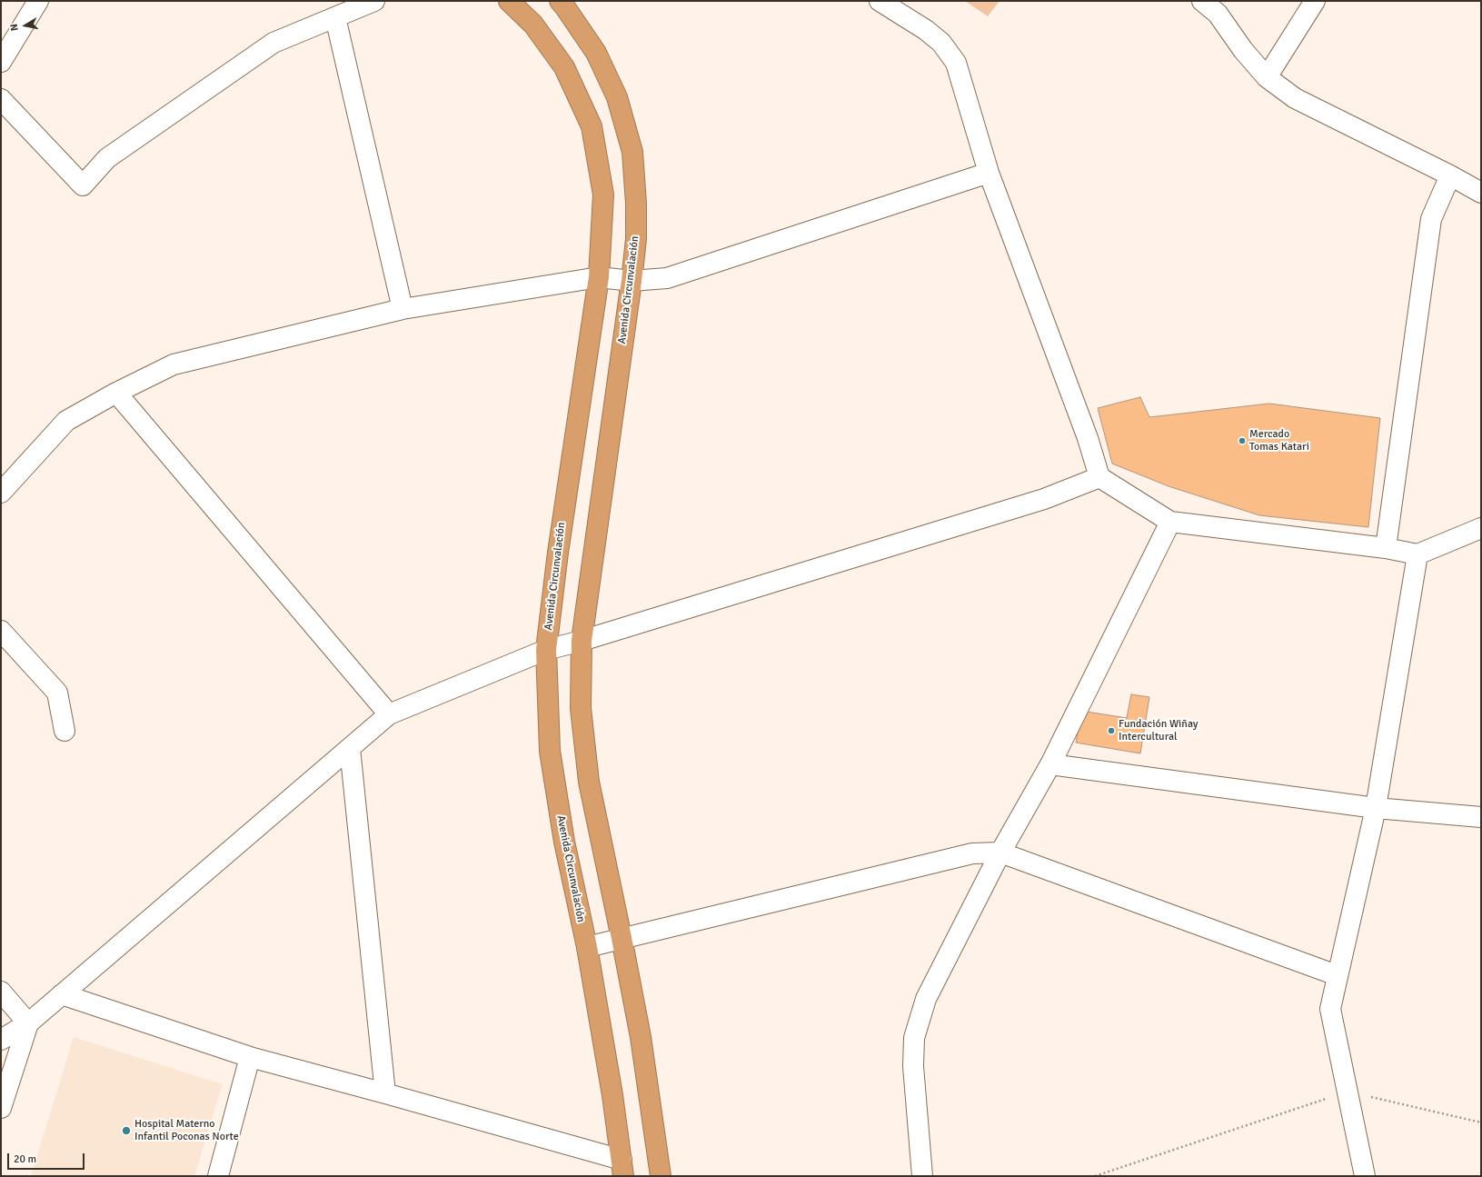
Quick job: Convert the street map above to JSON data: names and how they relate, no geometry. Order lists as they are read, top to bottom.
{
  "streets": {
    "highway": ["Avenida Circunvalación"]
  },
  "places": ["Mercado Tomas Katari", "Fundación Wiñay Intercultural", "Hospital Materno Infantil Poconas Norte"],
  "scale_bar": "20 m",
  "north": "left"
}
